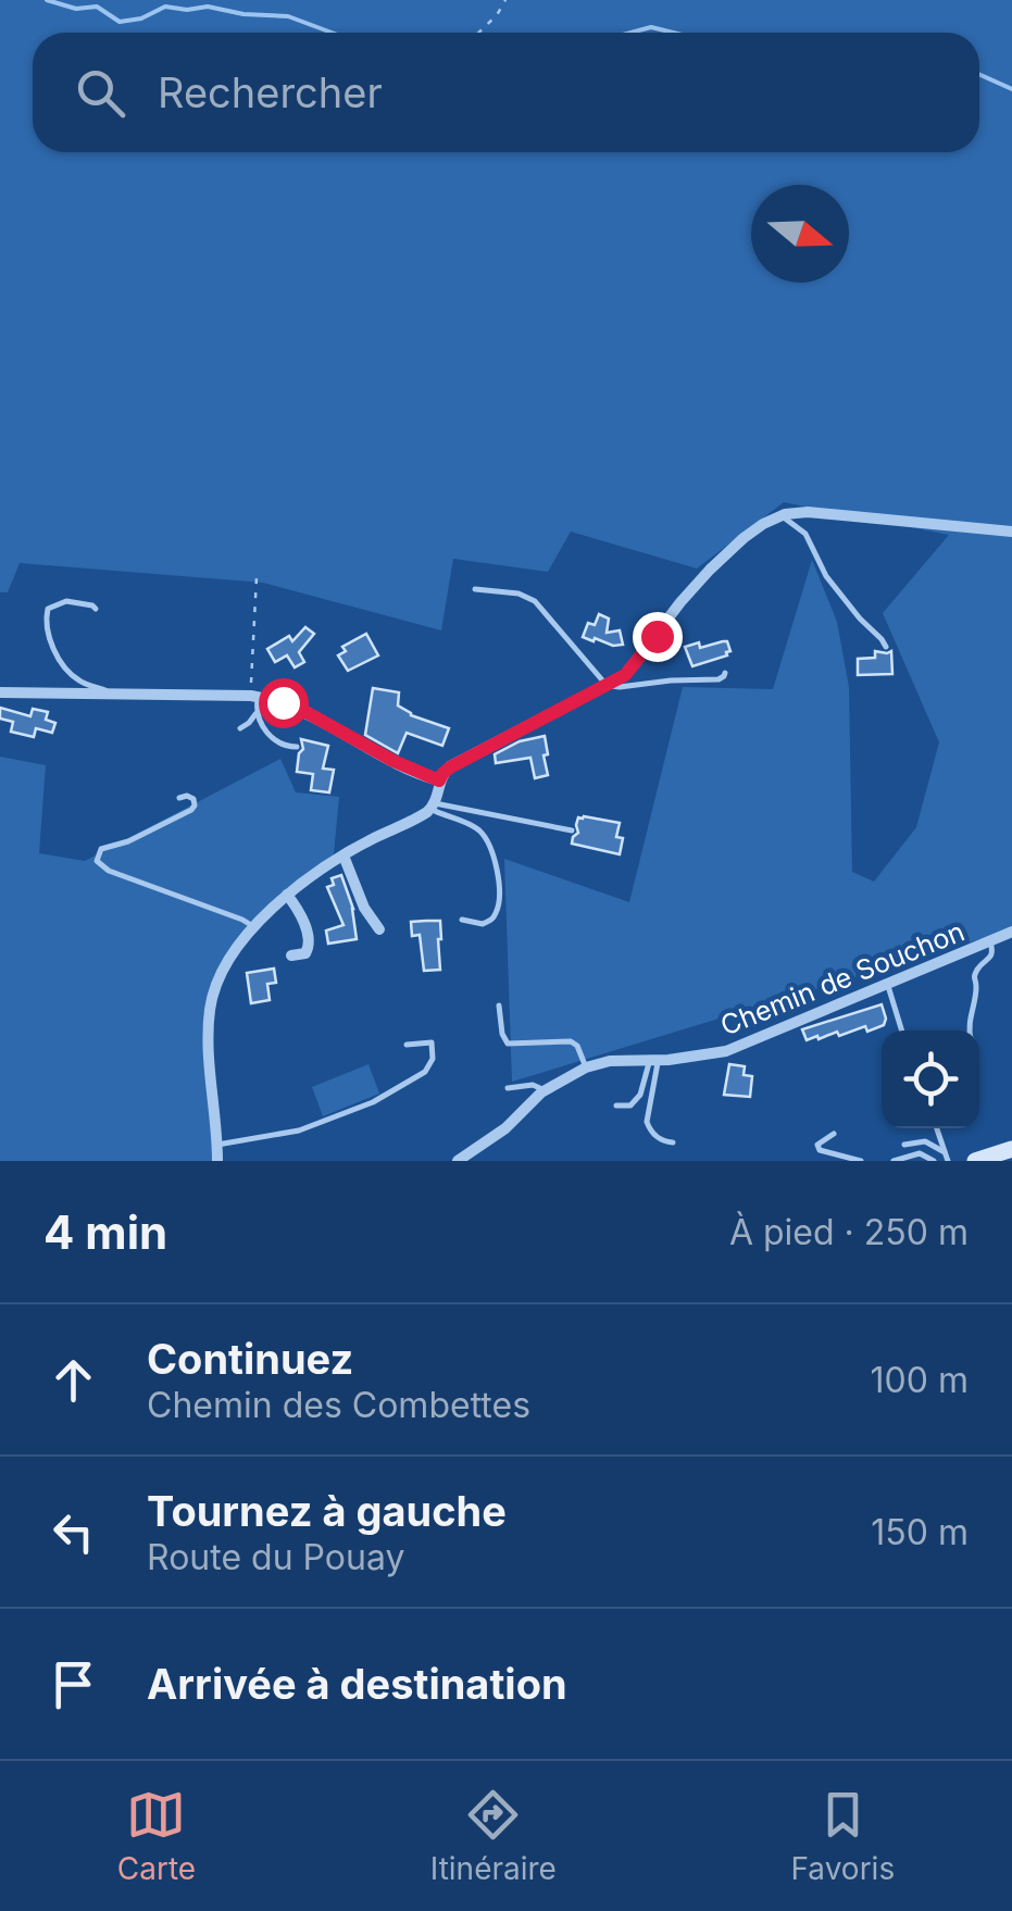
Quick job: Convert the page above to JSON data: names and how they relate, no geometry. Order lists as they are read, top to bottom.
{
  "streets": {
    "street": ["Chemin de Souchon"]
  },
  "north": "right",
  "page": {
    "search": "Rechercher",
    "heading": ["4 min", "À pied · 250 m"],
    "list": [
      ["Continuez", "Chemin des Combettes", "100 m"],
      ["Tournez à gauche", "Route du Pouay", "150 m"],
      "Arrivée à destination"
    ],
    "nav": ["Carte", "Itinéraire", "Favoris"]
  }
}
